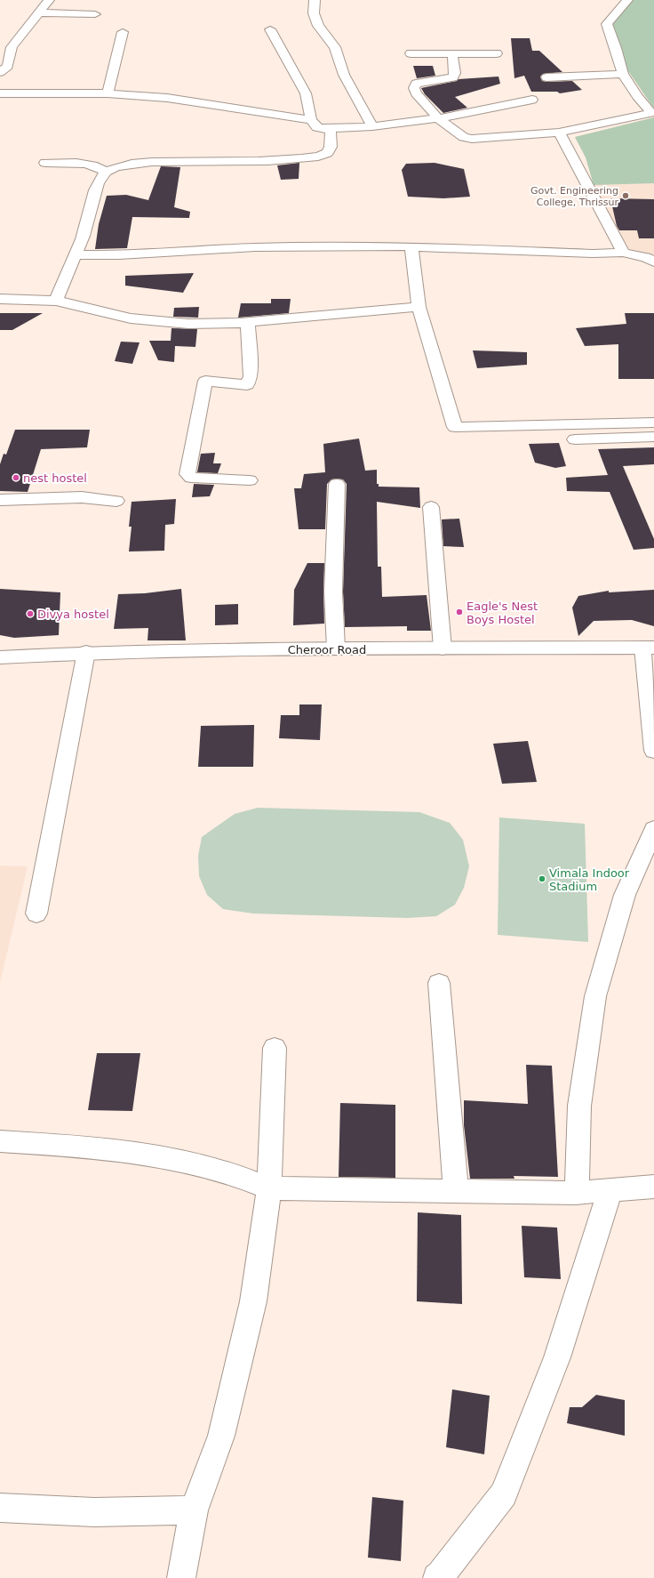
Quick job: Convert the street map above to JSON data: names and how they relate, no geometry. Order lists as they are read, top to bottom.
{
  "streets": {
    "street": ["Cheroor Road"]
  },
  "places": [
    "Govt. Engineering College, Thrissur",
    "nest hostel",
    "Eagle's Nest Boys Hostel",
    "Divya hostel",
    "Vimala Indoor Stadium"
  ]
}
